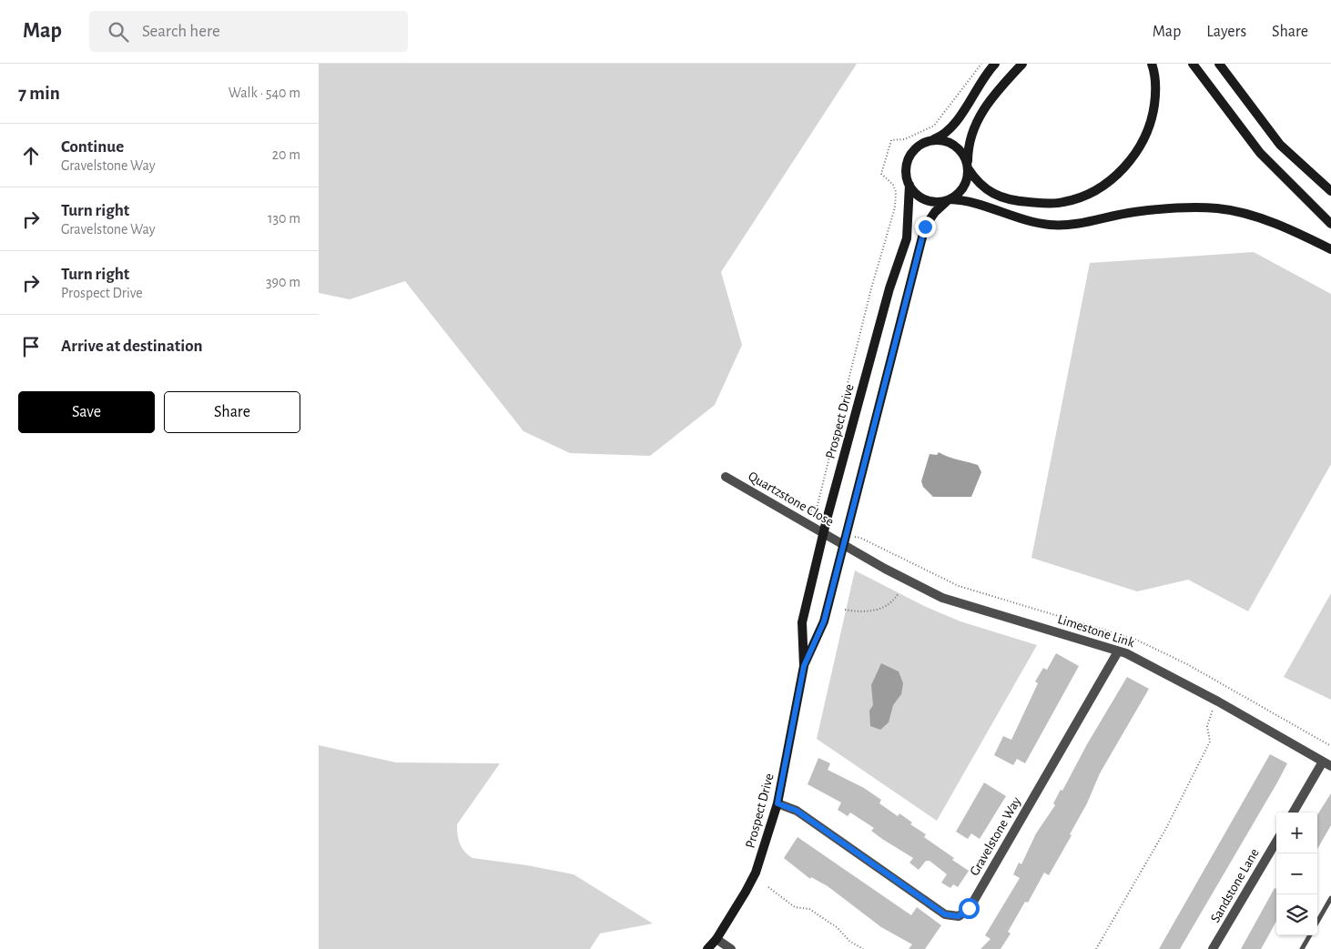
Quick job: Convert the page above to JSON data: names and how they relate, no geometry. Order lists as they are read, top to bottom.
{
  "streets": {
    "street": [
      "Prospect Drive",
      "Quartzstone Close",
      "Limestone Link",
      "Gravelstone Way",
      "Sandstone Lane"
    ]
  },
  "crossings": [
    ["Prospect Drive", "Quartzstone Close"],
    ["Prospect Drive", "Limestone Link"],
    ["Prospect Drive", "Gravelstone Way"],
    ["Quartzstone Close", "Limestone Link"],
    ["Limestone Link", "Gravelstone Way"]
  ],
  "page": {
    "header": "Map",
    "search": "Search here",
    "nav": ["Map", "Layers", "Share"],
    "heading": ["7 min", "Walk · 540 m"],
    "list": [
      ["Continue", "Gravelstone Way", "20 m"],
      ["Turn right", "Gravelstone Way", "130 m"],
      ["Turn right", "Prospect Drive", "390 m"],
      "Arrive at destination"
    ],
    "buttons": ["Save", "Share"],
    "map_buttons": ["+", "−"]
  }
}
